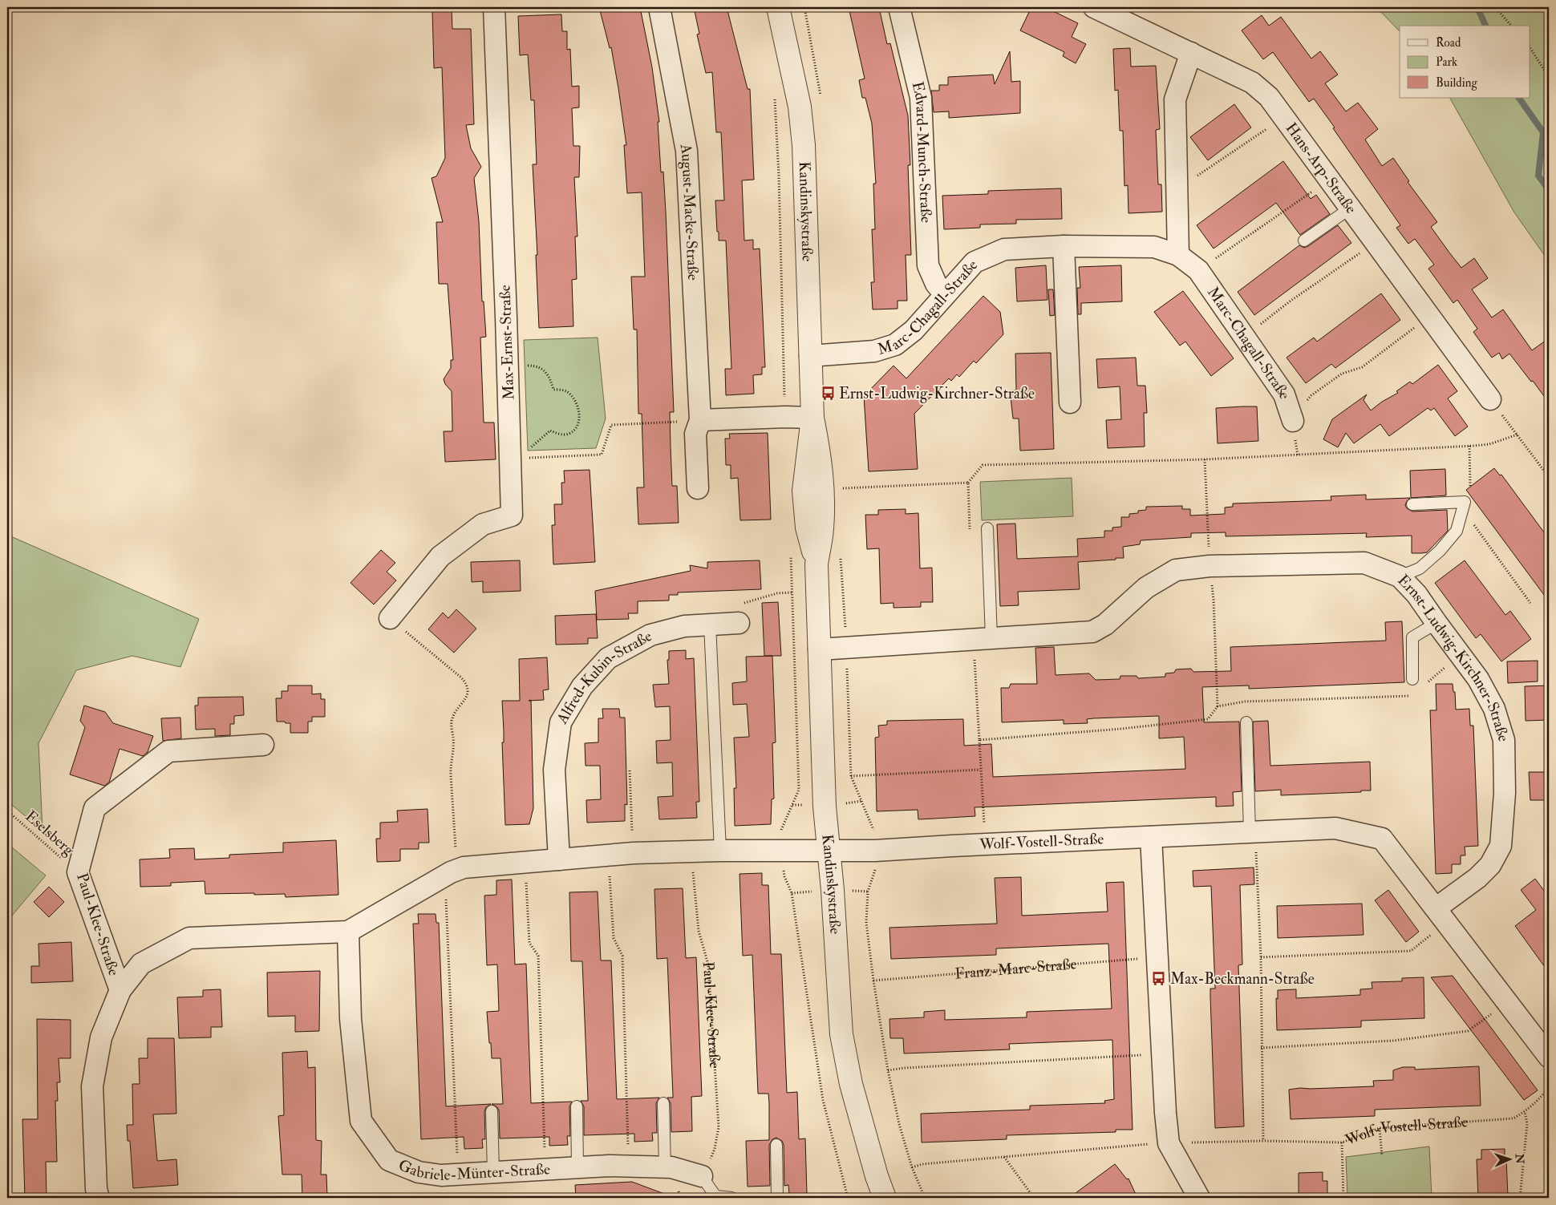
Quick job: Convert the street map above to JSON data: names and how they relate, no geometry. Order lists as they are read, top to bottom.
{
  "streets": {
    "street": [
      "Edvard-Munch-Straße",
      "Hans-Arp-Straße",
      "Kandinskystraße",
      "August-Macke-Straße",
      "Marc-Chagall-Straße",
      "Max-Ernst-Straße",
      "Ernst-Ludwig-Kirchner-Straße",
      "Alfred-Kubin-Straße",
      "Wolf-Vostell-Straße",
      "Paul-Klee-Straße",
      "Gabriele-Münter-Straße"
    ],
    "path": ["Eselsberg", "Franz-Marc-Straße"]
  },
  "crossings": [
    ["Edvard-Munch-Straße", "Marc-Chagall-Straße"],
    ["Kandinskystraße", "Marc-Chagall-Straße"],
    ["Kandinskystraße", "Ernst-Ludwig-Kirchner-Straße"],
    ["Kandinskystraße", "Wolf-Vostell-Straße"],
    ["Kandinskystraße", "Paul-Klee-Straße"],
    ["Ernst-Ludwig-Kirchner-Straße", "Wolf-Vostell-Straße"],
    ["Alfred-Kubin-Straße", "Paul-Klee-Straße"],
    ["Eselsberg", "Paul-Klee-Straße"],
    ["Wolf-Vostell-Straße", "Paul-Klee-Straße"],
    ["Paul-Klee-Straße", "Gabriele-Münter-Straße"]
  ],
  "places": {
    "bus stop": ["Ernst-Ludwig-Kirchner-Straße", "Max-Beckmann-Straße"]
  },
  "legend": ["Road", "Park", "Building"],
  "north": "right"
}
